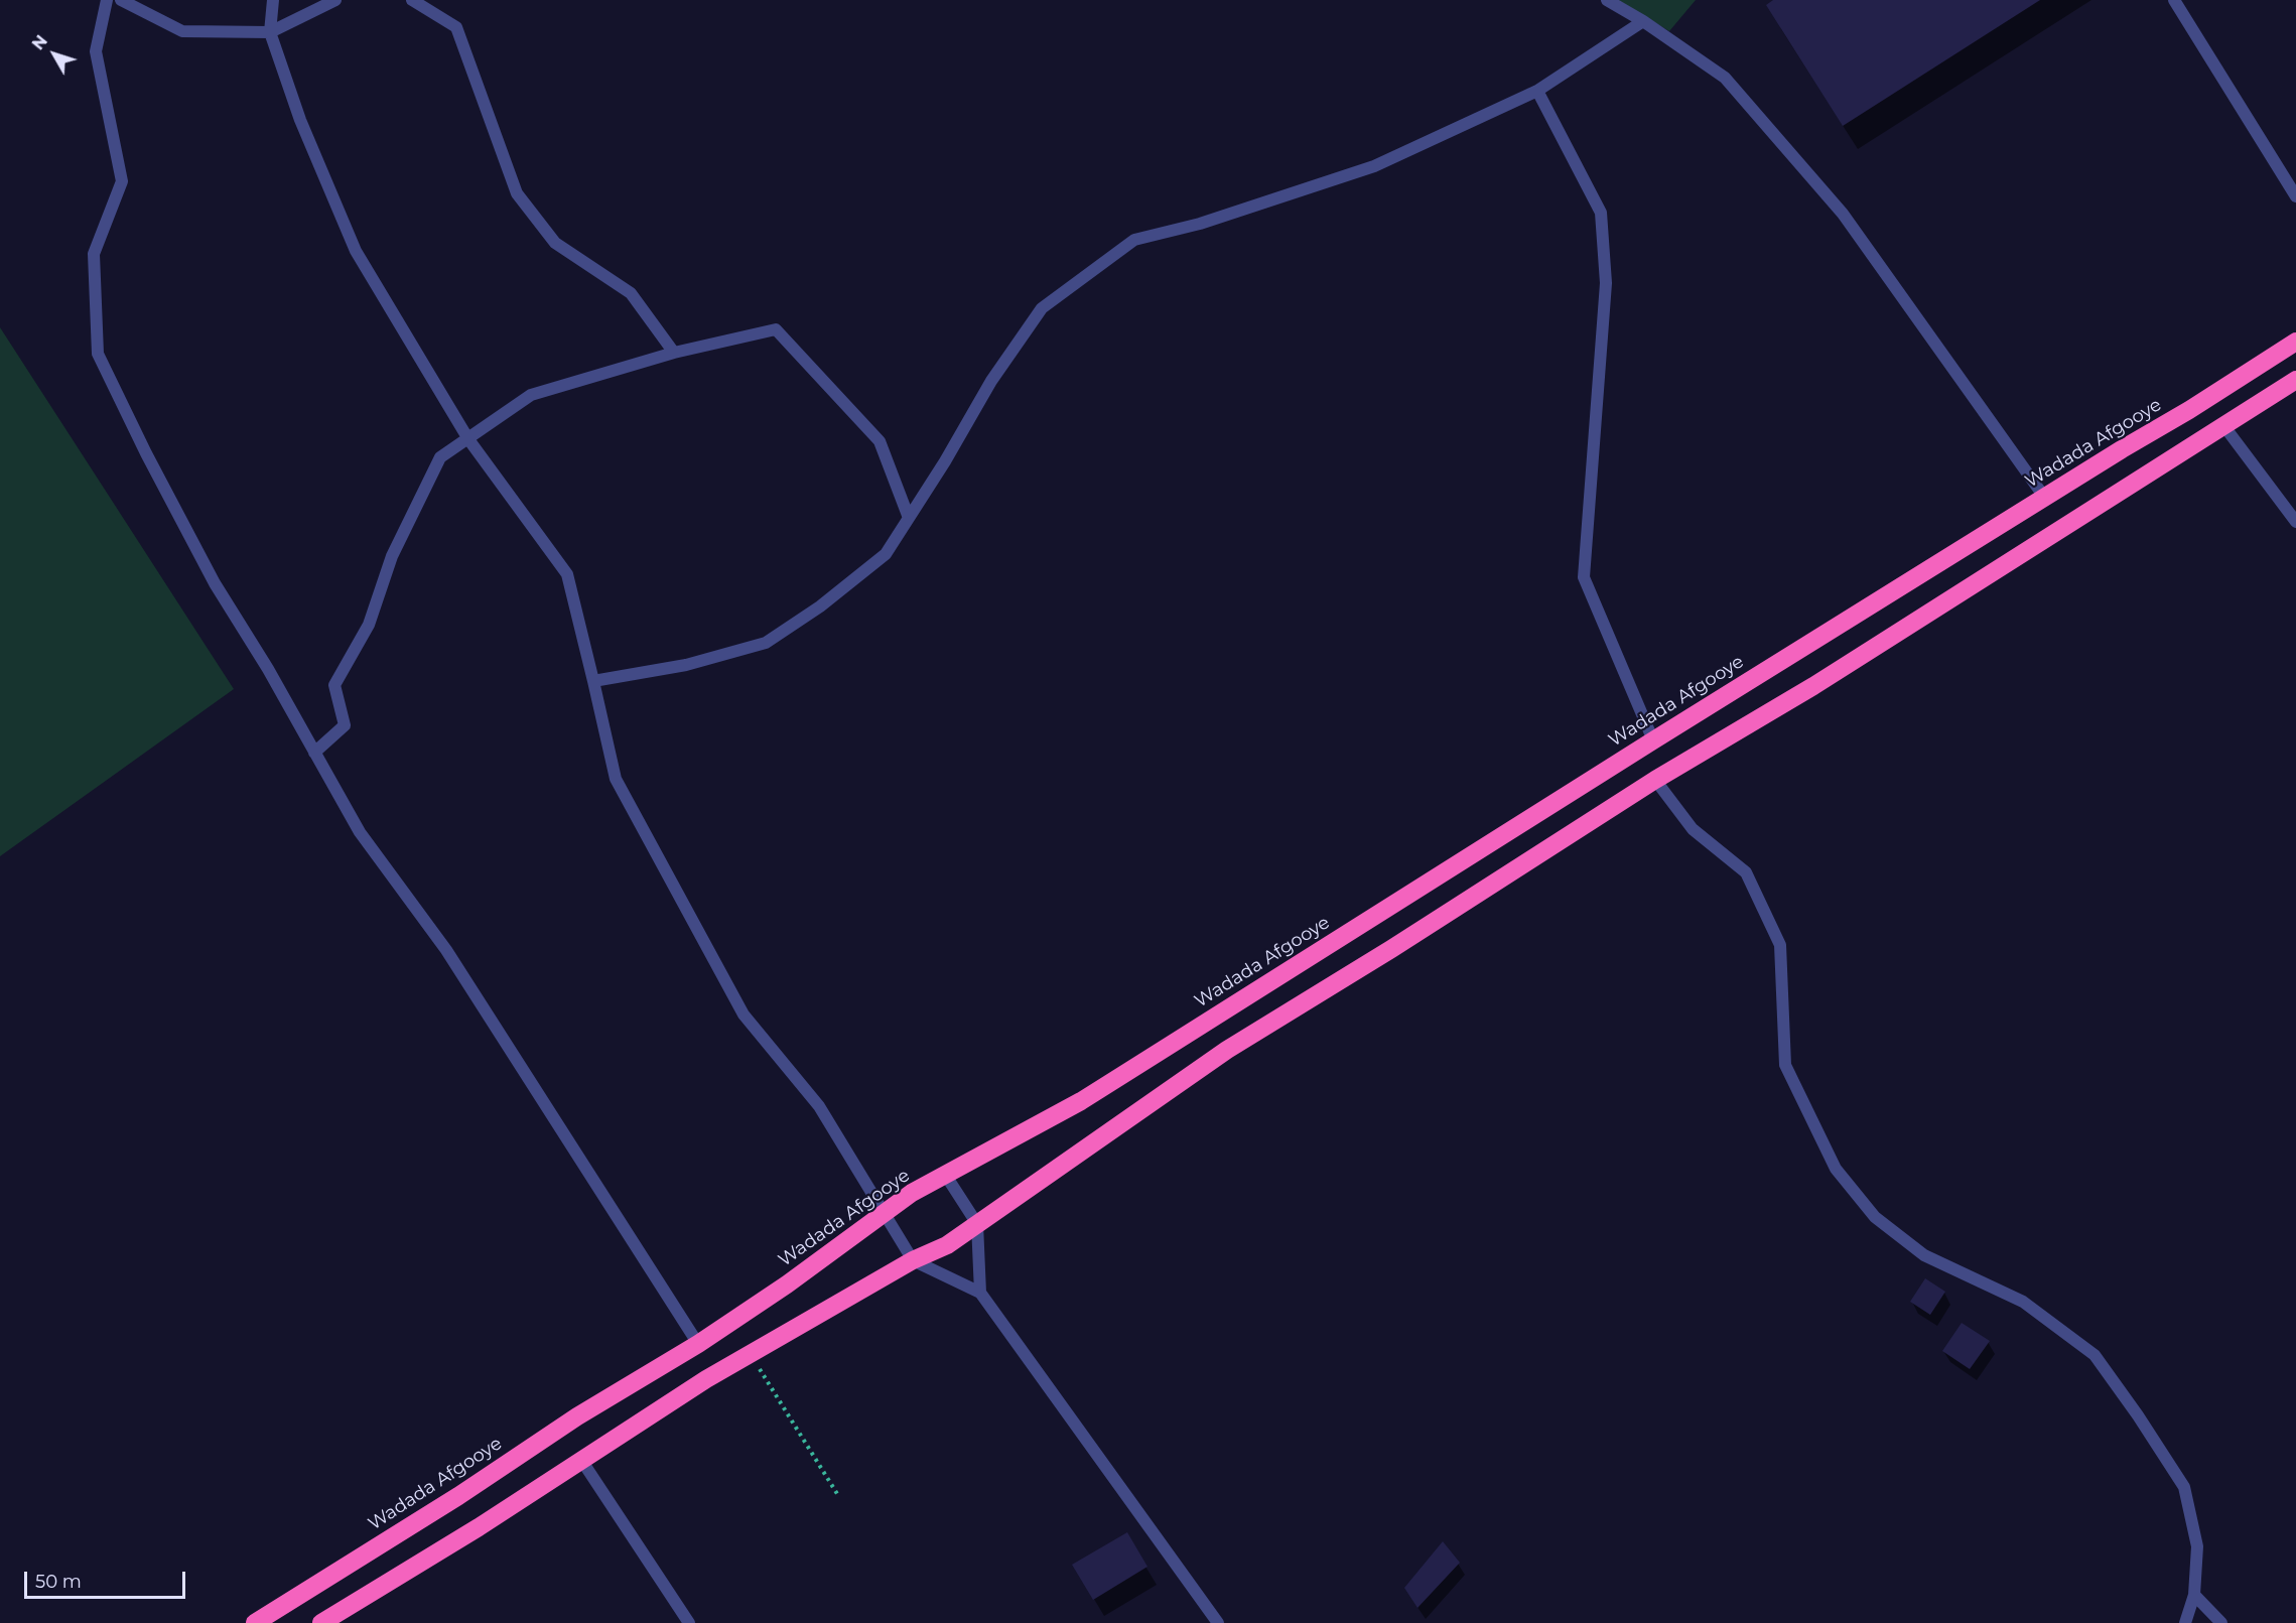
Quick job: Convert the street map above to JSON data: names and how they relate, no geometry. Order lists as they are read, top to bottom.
{
  "streets": {
    "highway": ["Wadada Afgooye"]
  },
  "scale_bar": "50 m",
  "north": "top left"
}
